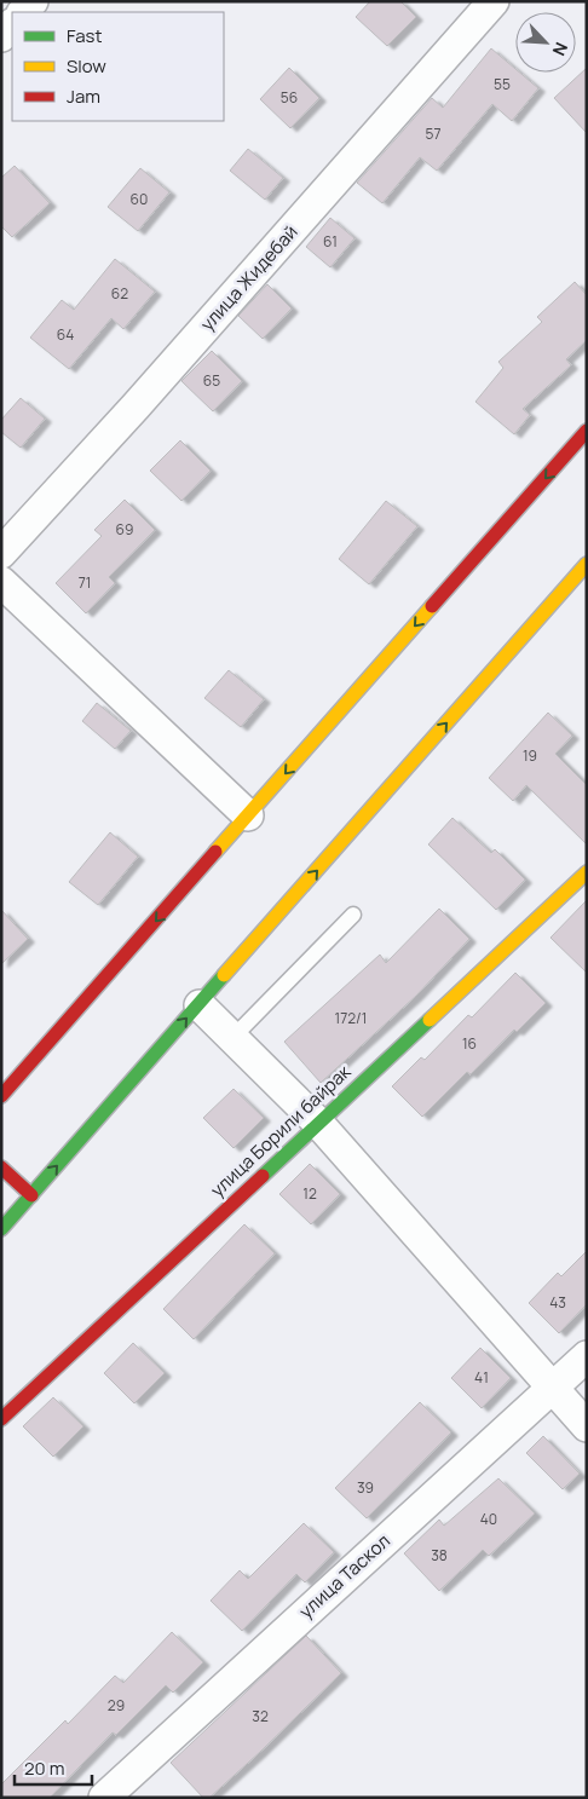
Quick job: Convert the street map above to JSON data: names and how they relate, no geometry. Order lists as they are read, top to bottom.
{
  "streets": {
    "main road": ["улица Борили байрак"],
    "street": ["улица Жидебай", "улица Таскол"]
  },
  "house_numbers": [
    "55",
    "56",
    "57",
    "60",
    "61",
    "62",
    "64",
    "65",
    "69",
    "71",
    "19",
    "172/1",
    "16",
    "12",
    "43",
    "41",
    "39",
    "40",
    "38",
    "29",
    "32"
  ],
  "legend": ["Fast", "Slow", "Jam"],
  "scale_bar": "20 m",
  "north": "bottom right"
}
